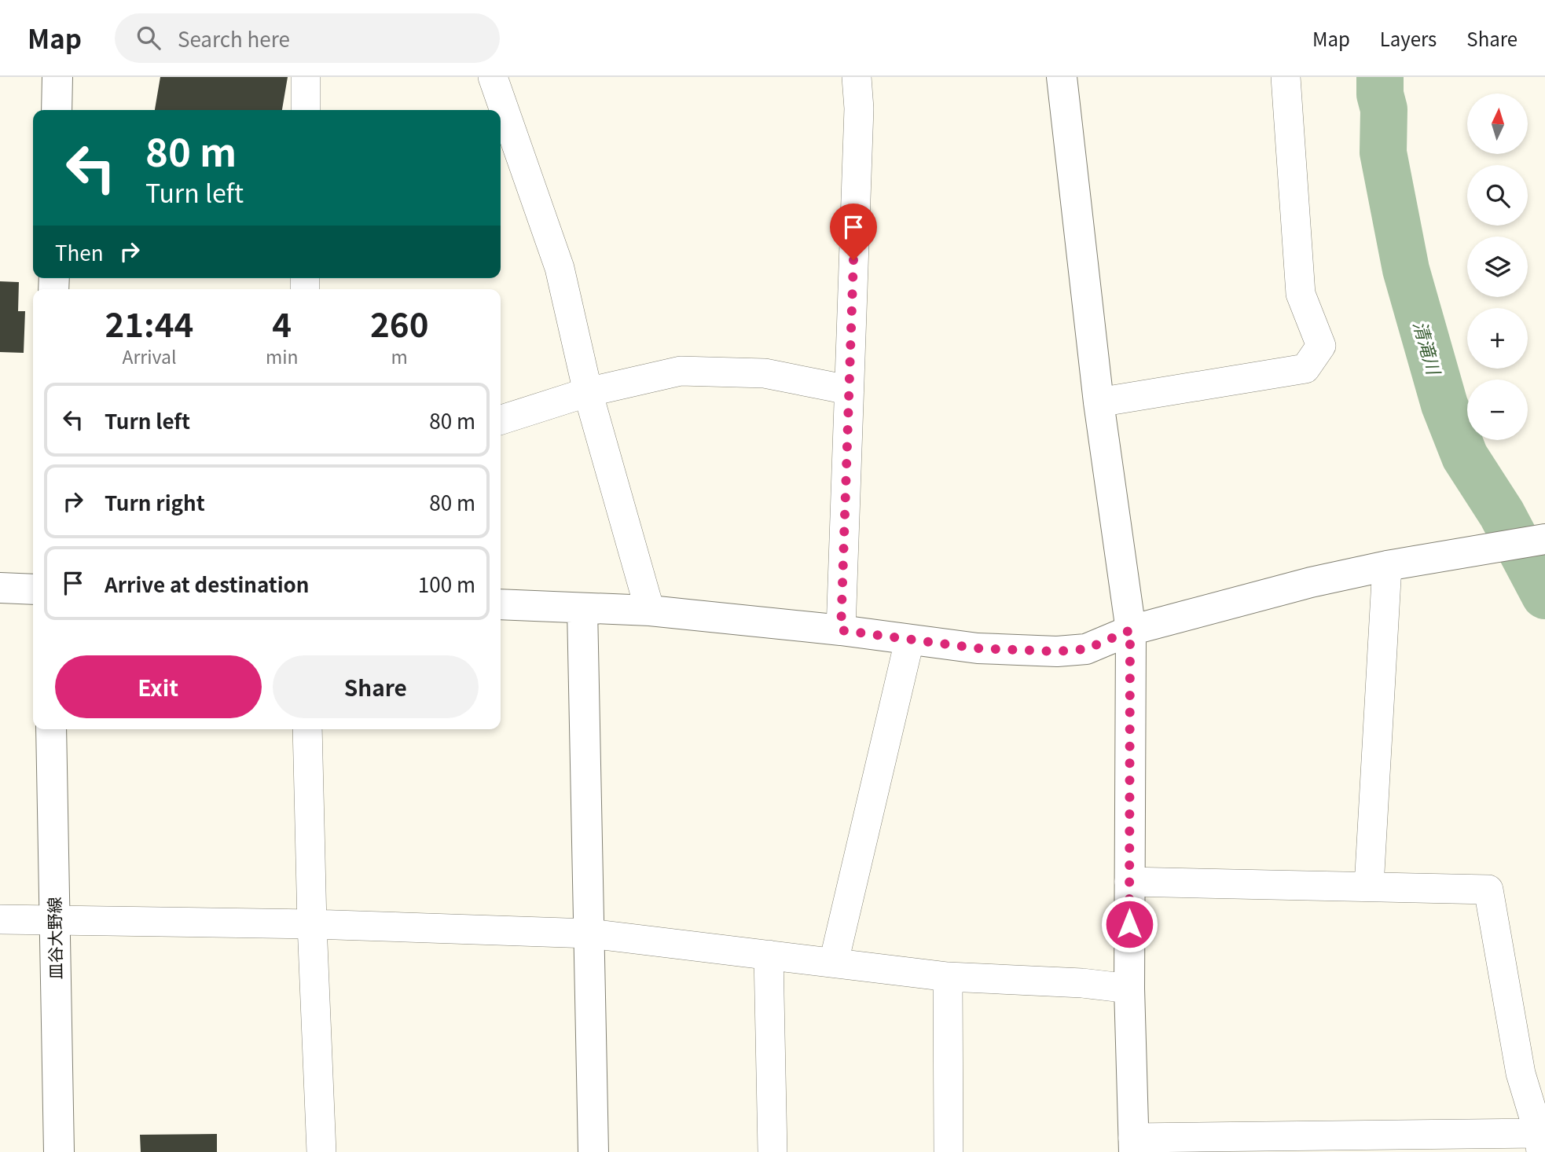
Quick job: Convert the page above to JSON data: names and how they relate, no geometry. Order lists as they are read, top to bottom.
{
  "streets": {
    "street": ["皿谷大野線"]
  },
  "water": ["清滝川"],
  "north": "top",
  "page": {
    "header": "Map",
    "search": "Search here",
    "nav": ["Map", "Layers", "Share"],
    "map_buttons": ["+", "−"],
    "turn": ["80 m", "Turn left"],
    "then": "Then",
    "eta": [
      "21:44",
      "Arrival",
      "4",
      "min",
      "260",
      "m"
    ],
    "list": [
      {
        "name": "Turn left",
        "value": "80 m"
      },
      {
        "name": "Turn right",
        "value": "80 m"
      },
      {
        "name": "Arrive at destination",
        "value": "100 m"
      }
    ],
    "buttons": ["Exit", "Share"]
  }
}
